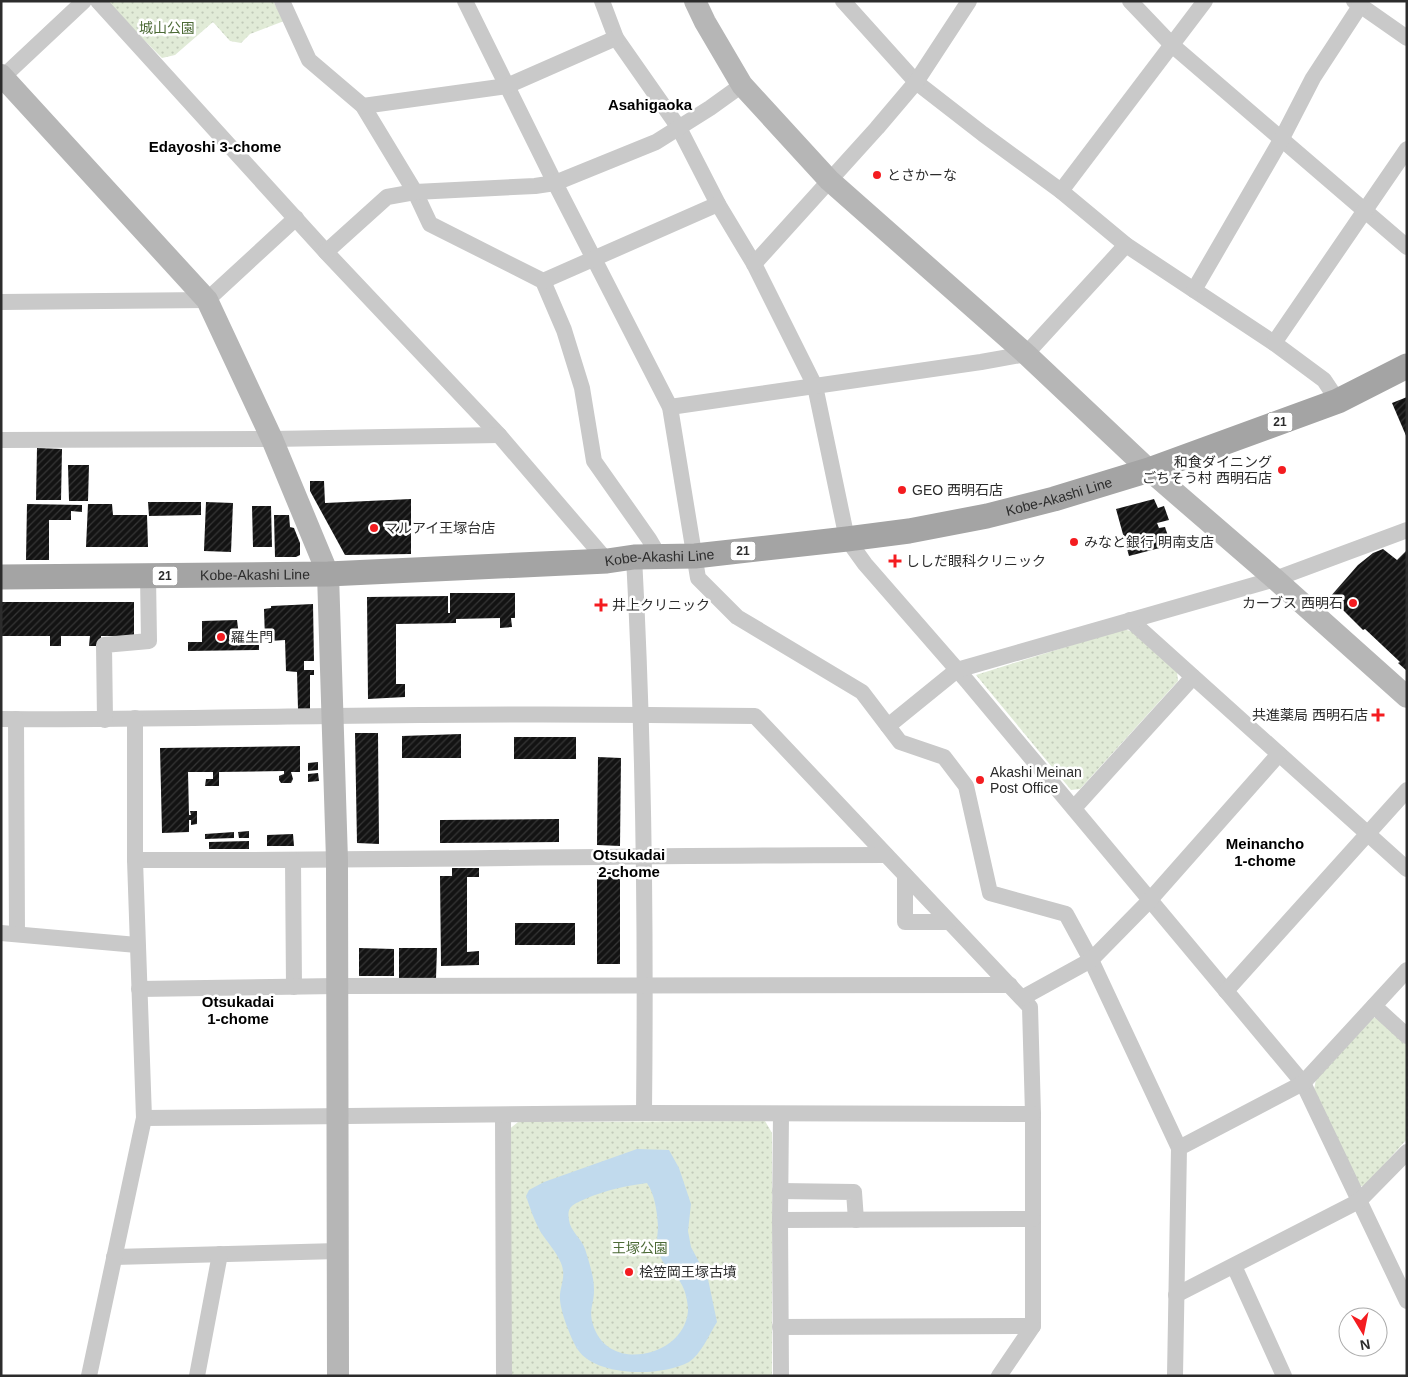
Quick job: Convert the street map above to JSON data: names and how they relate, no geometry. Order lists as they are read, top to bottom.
{
  "streets": {
    "main road": ["21", "Kobe-Akashi Line"]
  },
  "districts": [
    "Asahigaoka",
    "Edayoshi 3-chome",
    "Meinancho 1-chome",
    "Otsukadai 2-chome",
    "Otsukadai 1-chome"
  ],
  "parks": ["城山公園", "王塚公園"],
  "places": {
    "other": [
      "とさかーな",
      "和食ダイニング ごちそう村 西明石店",
      "GEO 西明石店",
      "マルアイ王塚台店",
      "みなと銀行 明南支店",
      "カーブス 西明石",
      "羅生門",
      "Akashi Meinan Post Office",
      "桧笠岡王塚古墳"
    ],
    "health": ["ししだ眼科クリニック", "井上クリニック", "共進薬局 西明石店"]
  },
  "north": "bottom"
}
